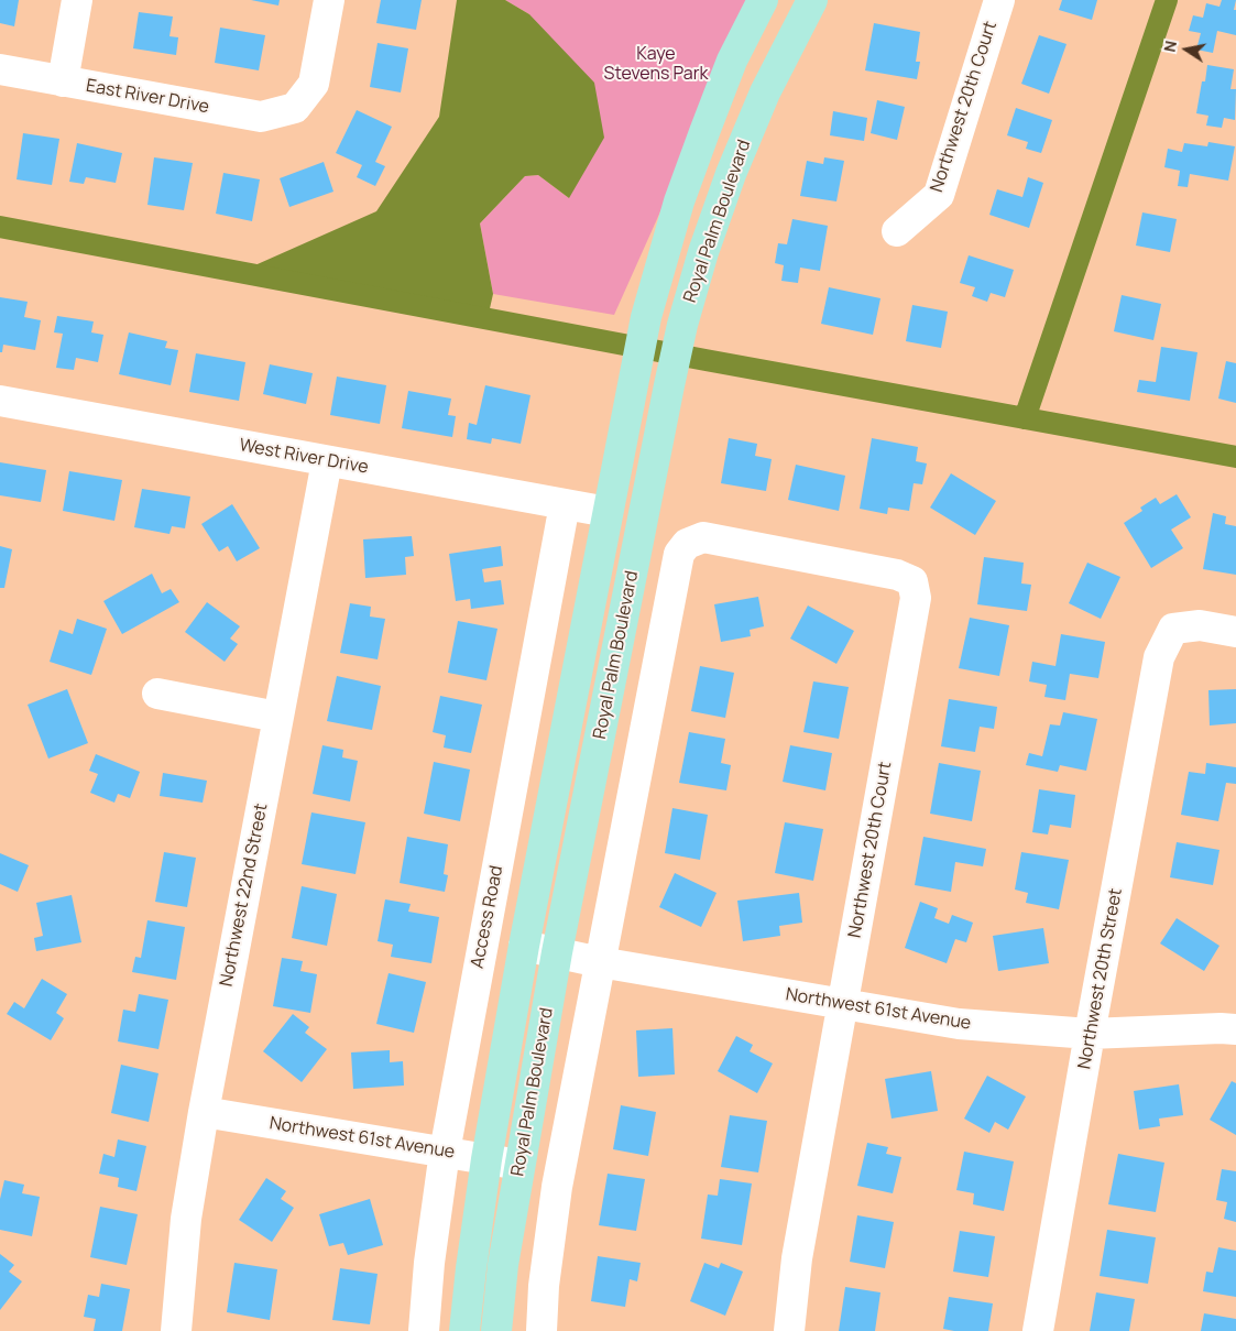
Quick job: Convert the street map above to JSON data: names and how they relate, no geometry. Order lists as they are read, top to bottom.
{
  "streets": {
    "main road": ["Royal Palm Boulevard"],
    "street": [
      "East River Drive",
      "Northwest 20th Court",
      "West River Drive",
      "Northwest 22nd Street",
      "Access Road",
      "Northwest 20th Street",
      "Northwest 61st Avenue"
    ]
  },
  "crossings": [
    ["Northwest 20th Court", "Northwest 61st Avenue"],
    ["Royal Palm Boulevard", "West River Drive"],
    ["Royal Palm Boulevard", "Northwest 61st Avenue"],
    ["West River Drive", "Northwest 22nd Street"],
    ["West River Drive", "Access Road"],
    ["Northwest 22nd Street", "Northwest 61st Avenue"],
    ["Access Road", "Northwest 61st Avenue"],
    ["Northwest 20th Street", "Northwest 61st Avenue"]
  ],
  "parks": ["Kaye Stevens Park"],
  "north": "left"
}
